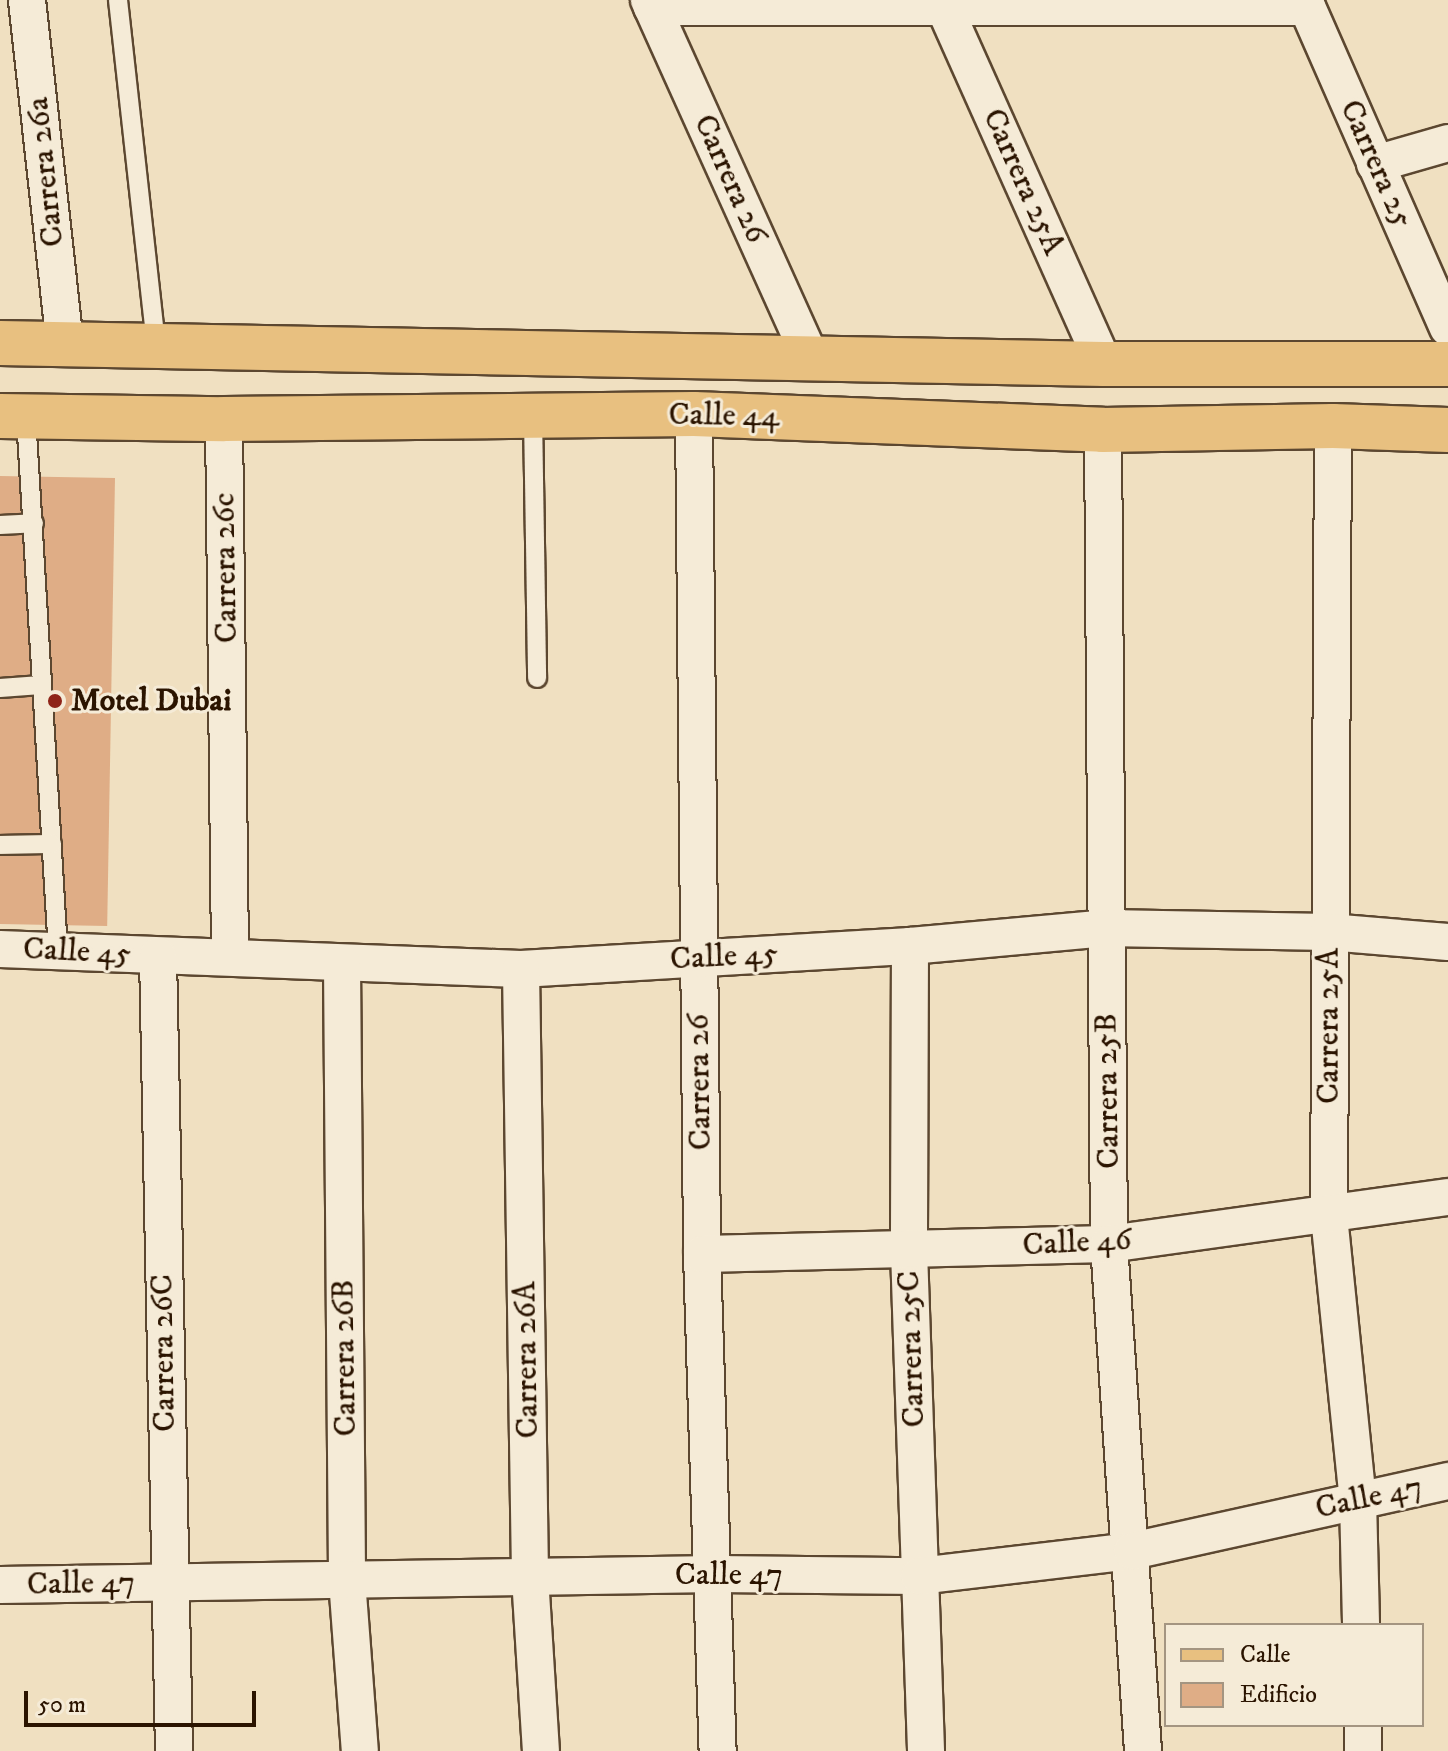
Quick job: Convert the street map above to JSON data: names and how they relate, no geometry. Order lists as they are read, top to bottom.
{
  "streets": {
    "main road": ["Calle 44"],
    "street": [
      "Carrera 25",
      "Carrera 26a",
      "Carrera 26",
      "Carrera 25A",
      "Carrera 26c",
      "Calle 45",
      "Carrera 25B",
      "Calle 46",
      "Carrera 25C",
      "Carrera 26C",
      "Carrera 26B",
      "Carrera 26A",
      "Calle 47"
    ]
  },
  "crossings": [
    ["Carrera 26a", "Calle 44"],
    ["Carrera 26", "Calle 44"],
    ["Carrera 26", "Calle 45"],
    ["Carrera 26", "Calle 46"],
    ["Carrera 26", "Calle 47"],
    ["Carrera 25A", "Calle 44"],
    ["Carrera 25A", "Calle 45"],
    ["Carrera 25A", "Calle 46"],
    ["Carrera 25A", "Calle 47"],
    ["Calle 44", "Carrera 26c"],
    ["Calle 44", "Carrera 25B"],
    ["Carrera 26c", "Calle 45"],
    ["Calle 45", "Carrera 25B"],
    ["Calle 45", "Carrera 25C"],
    ["Calle 45", "Carrera 26C"],
    ["Calle 45", "Carrera 26B"],
    ["Calle 45", "Carrera 26A"],
    ["Carrera 25B", "Calle 46"],
    ["Carrera 25B", "Calle 47"],
    ["Calle 46", "Carrera 25C"],
    ["Carrera 25C", "Calle 47"],
    ["Carrera 26C", "Calle 47"],
    ["Carrera 26B", "Calle 47"],
    ["Carrera 26A", "Calle 47"]
  ],
  "places": ["Motel Dubai"],
  "legend": ["Calle", "Edificio"],
  "scale_bar": "50 m"
}
